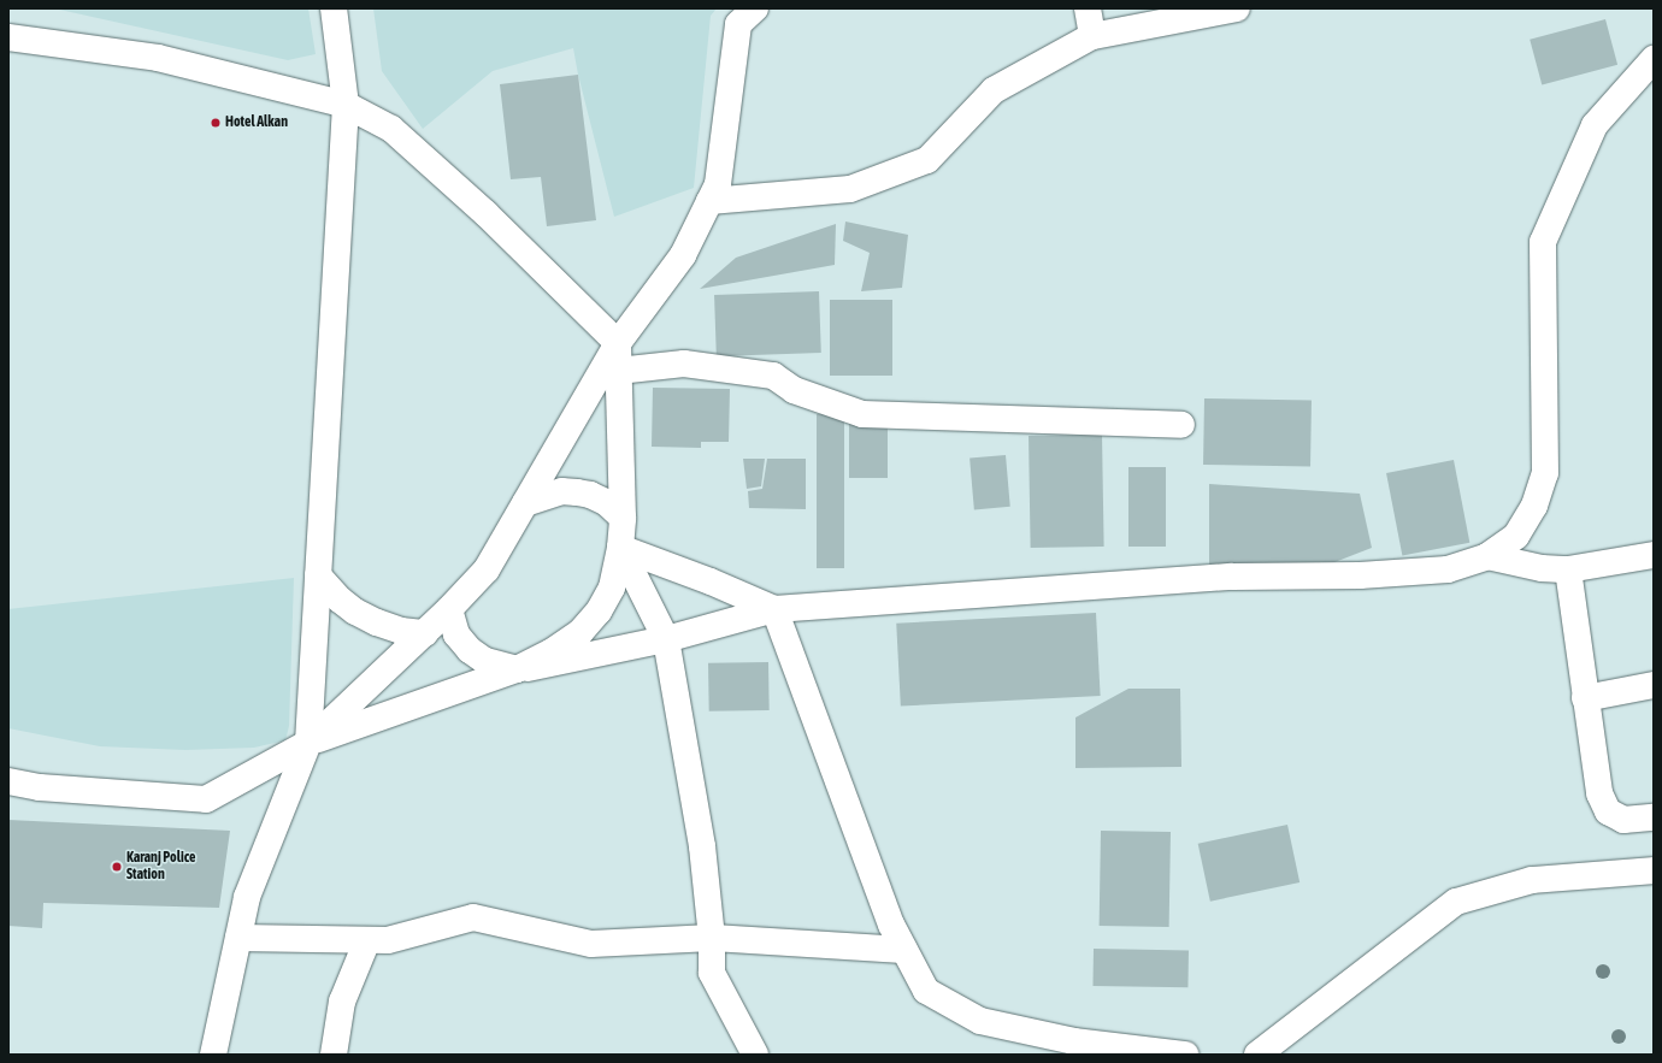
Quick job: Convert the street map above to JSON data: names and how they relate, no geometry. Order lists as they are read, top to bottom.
{
  "places": ["Hotel Alkan", "Karanj Police Station"]
}
